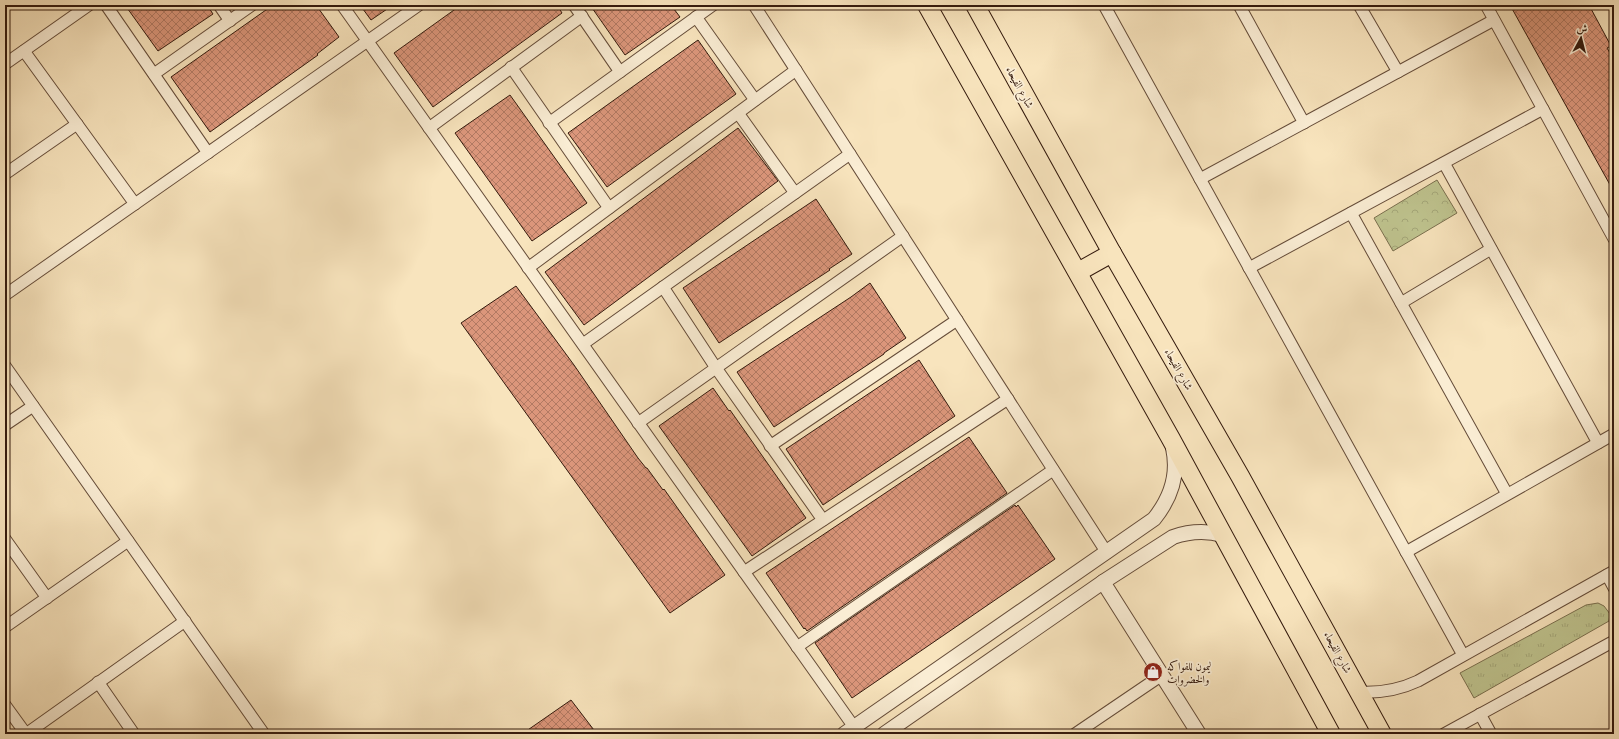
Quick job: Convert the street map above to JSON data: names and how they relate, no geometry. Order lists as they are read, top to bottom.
{
  "streets": {
    "highway": ["شارع الفيحاء"]
  },
  "places": {
    "shop": ["ليمون للفواكه والخضروات"]
  },
  "north": "top"
}
